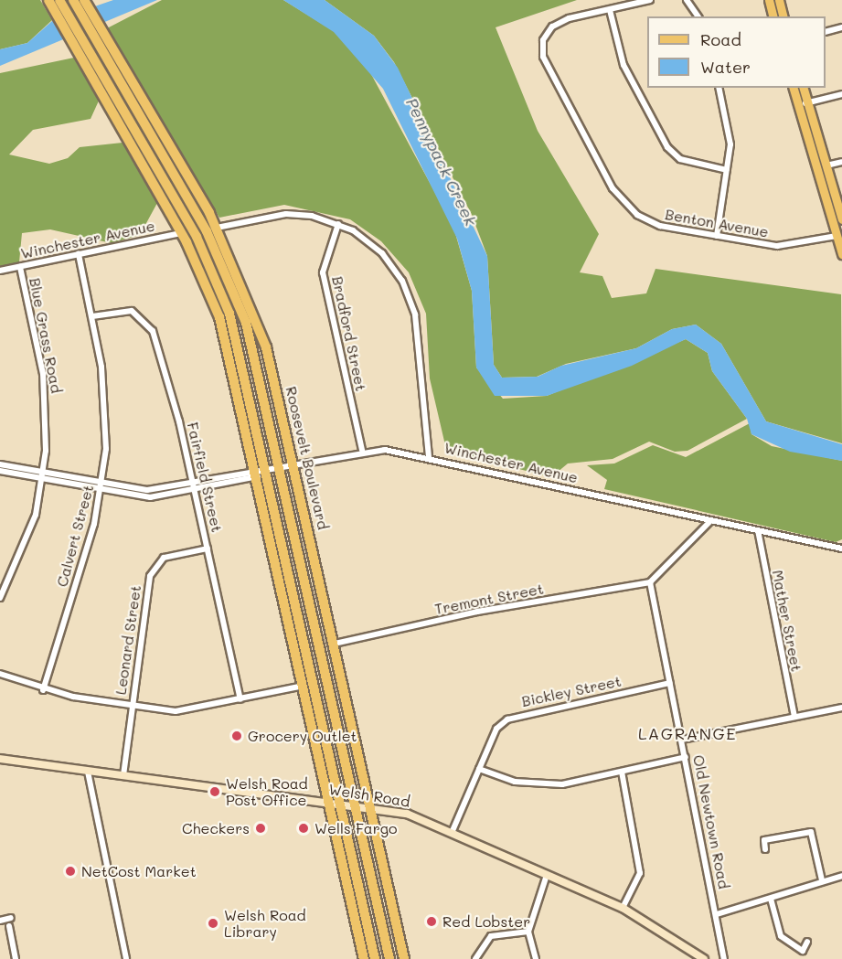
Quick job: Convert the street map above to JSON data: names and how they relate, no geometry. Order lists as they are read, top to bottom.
{
  "streets": {
    "highway": ["Roosevelt Boulevard"],
    "main road": ["Welsh Road"],
    "street": [
      "Benton Avenue",
      "Winchester Avenue",
      "Bradford Street",
      "Blue Grass Road",
      "Fairfield Street",
      "Calvert Street",
      "Tremont Street",
      "Mather Street",
      "Leonard Street",
      "Bickley Street",
      "Old Newtown Road"
    ]
  },
  "crossings": [
    ["Winchester Avenue", "Bradford Street"],
    ["Winchester Avenue", "Blue Grass Road"],
    ["Winchester Avenue", "Roosevelt Boulevard"],
    ["Winchester Avenue", "Calvert Street"],
    ["Winchester Avenue", "Mather Street"],
    ["Roosevelt Boulevard", "Tremont Street"],
    ["Roosevelt Boulevard", "Welsh Road"],
    ["Fairfield Street", "Calvert Street"],
    ["Fairfield Street", "Leonard Street"],
    ["Tremont Street", "Old Newtown Road"],
    ["Leonard Street", "Welsh Road"],
    ["Bickley Street", "Welsh Road"],
    ["Bickley Street", "Old Newtown Road"]
  ],
  "districts": ["LAGRANGE"],
  "water": ["Pennypack Creek"],
  "places": [
    "Grocery Outlet",
    "Welsh Road Post Office",
    "Checkers",
    "Wells Fargo",
    "NetCost Market",
    "Red Lobster",
    "Welsh Road Library"
  ],
  "legend": ["Road", "Water"]
}
